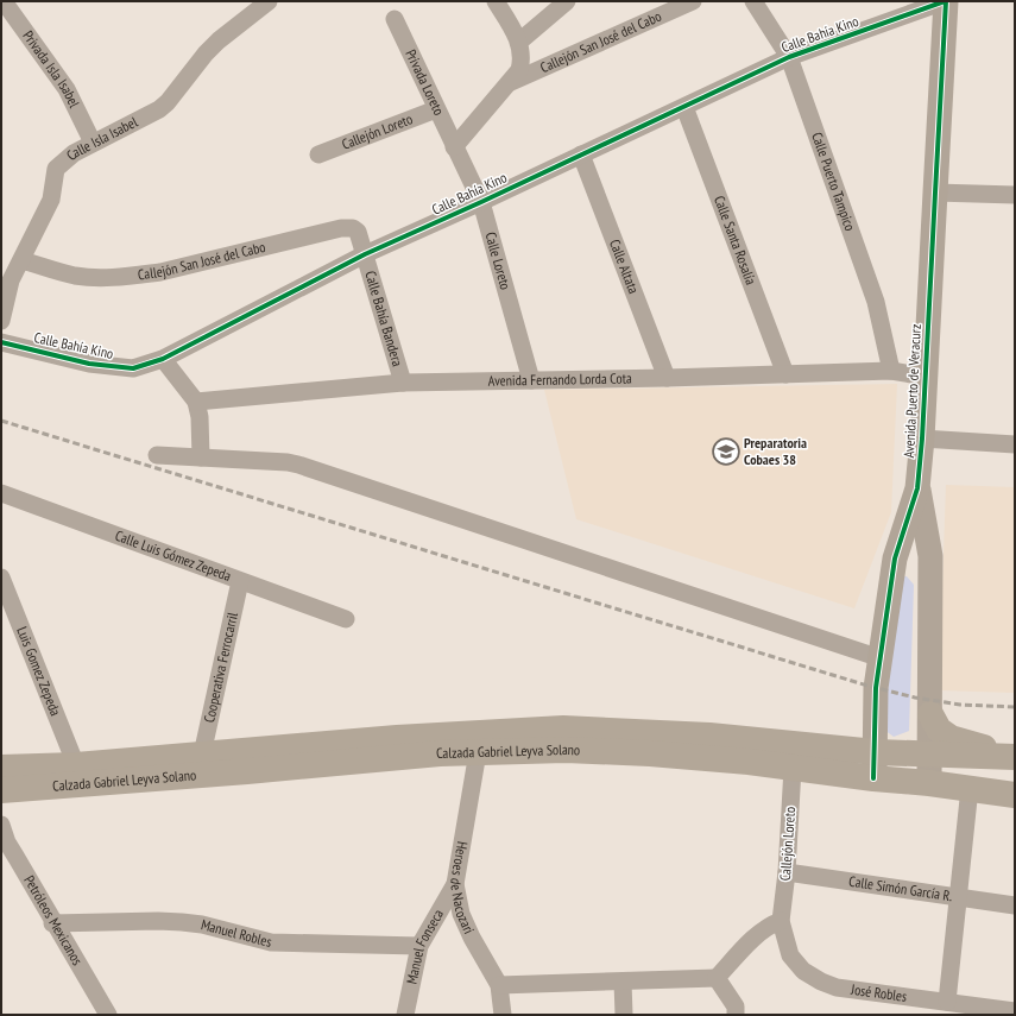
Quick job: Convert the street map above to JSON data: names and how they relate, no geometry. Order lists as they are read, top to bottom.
{
  "streets": {
    "main road": ["Calzada Gabriel Leyva Solano"],
    "street": [
      "Calle Bahía Kino",
      "Callejón San José del Cabo",
      "Privada Isla Isabel",
      "Privada Loreto",
      "Callejón Loreto",
      "Calle Isla Isabel",
      "Calle Puerto Tampico",
      "Calle Santa Rosalía",
      "Calle Loreto",
      "Calle Altata",
      "Calle Bahía Bandera",
      "Avenida Fernando Lorda Cota",
      "Avenida Puerto de Veracurz",
      "Calle Luis Gómez Zepeda",
      "Cooperativa Ferrocarril",
      "Luis Gomez Zepeda",
      "Heroes de Nacozari",
      "Calle Simón García R.",
      "Petróleos Mexicanos",
      "Manuel Robles",
      "Manuel Fonseca",
      "José Robles"
    ]
  },
  "crossings": [
    ["Calle Bahía Kino", "Callejón San José del Cabo"],
    ["Calle Bahía Kino", "Calle Puerto Tampico"],
    ["Calle Bahía Kino", "Calle Santa Rosalía"],
    ["Calle Bahía Kino", "Calle Loreto"],
    ["Calle Bahía Kino", "Calle Altata"],
    ["Calle Bahía Kino", "Calle Bahía Bandera"],
    ["Calle Bahía Kino", "Avenida Puerto de Veracurz"],
    ["Callejón San José del Cabo", "Calle Isla Isabel"],
    ["Callejón San José del Cabo", "Calle Bahía Bandera"],
    ["Privada Isla Isabel", "Calle Isla Isabel"],
    ["Privada Loreto", "Callejón Loreto"],
    ["Privada Loreto", "Calle Loreto"],
    ["Callejón Loreto", "Calzada Gabriel Leyva Solano"],
    ["Callejón Loreto", "Calle Simón García R."],
    ["Callejón Loreto", "José Robles"],
    ["Calle Puerto Tampico", "Avenida Fernando Lorda Cota"],
    ["Calle Santa Rosalía", "Avenida Fernando Lorda Cota"],
    ["Calle Loreto", "Avenida Fernando Lorda Cota"],
    ["Calle Altata", "Avenida Fernando Lorda Cota"],
    ["Calle Bahía Bandera", "Avenida Fernando Lorda Cota"],
    ["Avenida Fernando Lorda Cota", "Avenida Puerto de Veracurz"],
    ["Avenida Puerto de Veracurz", "Calzada Gabriel Leyva Solano"],
    ["Calle Luis Gómez Zepeda", "Cooperativa Ferrocarril"],
    ["Cooperativa Ferrocarril", "Calzada Gabriel Leyva Solano"],
    ["Luis Gomez Zepeda", "Calzada Gabriel Leyva Solano"],
    ["Calzada Gabriel Leyva Solano", "Heroes de Nacozari"],
    ["Heroes de Nacozari", "Manuel Fonseca"],
    ["Petróleos Mexicanos", "Manuel Robles"],
    ["Manuel Robles", "Manuel Fonseca"]
  ],
  "places": {
    "school or university": ["Preparatoria Cobaes 38"]
  }
}
